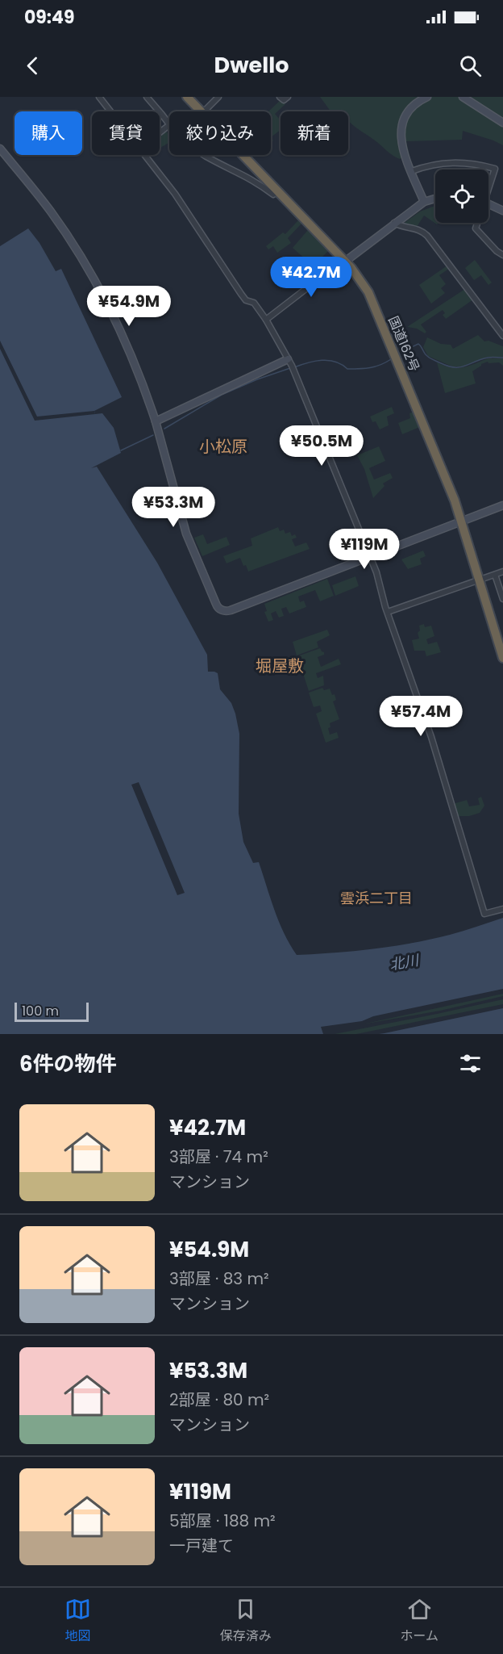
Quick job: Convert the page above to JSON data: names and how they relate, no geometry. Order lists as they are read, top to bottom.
{
  "streets": {
    "highway": ["国道162号"]
  },
  "districts": ["小松原", "堀屋敷", "雲浜二丁目"],
  "water": ["北川"],
  "scale_bar": "100 m",
  "page": {
    "status": "09:49",
    "header": "Dwello",
    "chip": [
      "購入",
      "賃貸",
      "絞り込み",
      "新着"
    ],
    "price": [
      "¥42.7M",
      "¥54.9M",
      "¥50.5M",
      "¥53.3M",
      "¥119M",
      "¥57.4M"
    ],
    "scale": "100 m",
    "heading": "6件の物件",
    "list": [
      {
        "name": "¥42.7M",
        "note": "3部屋 · 74 m² · マンション"
      },
      {
        "name": "¥54.9M",
        "note": "3部屋 · 83 m² · マンション"
      },
      {
        "name": "¥53.3M",
        "note": "2部屋 · 80 m² · マンション"
      },
      {
        "name": "¥119M",
        "note": "5部屋 · 188 m² · 一戸建て"
      }
    ],
    "tabs": ["地図", "保存済み", "ホーム"]
  }
}
